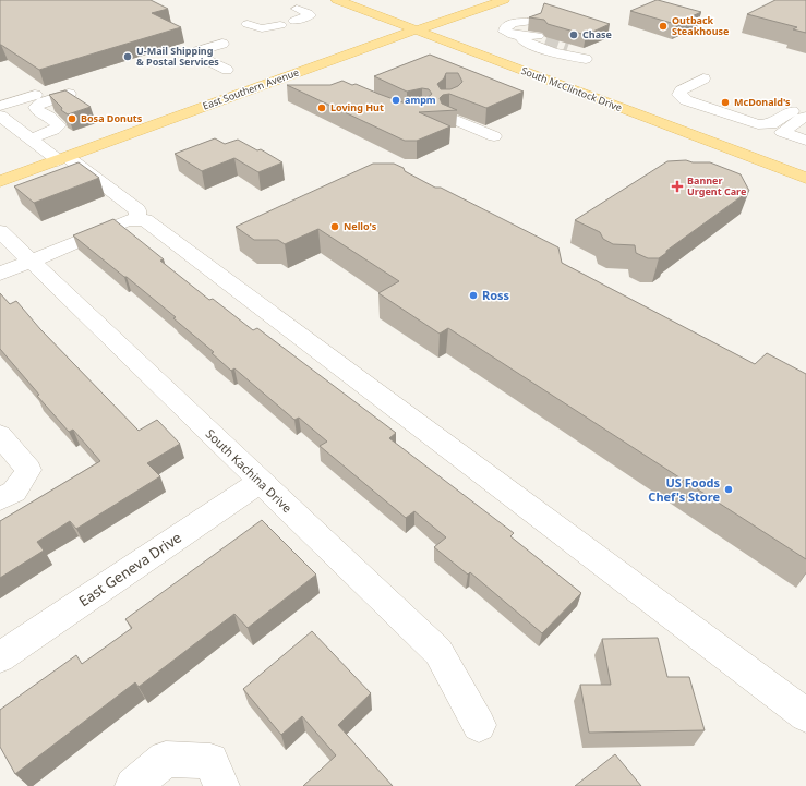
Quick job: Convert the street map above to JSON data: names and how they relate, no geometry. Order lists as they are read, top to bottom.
{
  "streets": {
    "main road": ["East Southern Avenue", "South McClintock Drive"],
    "street": ["South Kachina Drive", "East Geneva Drive"]
  },
  "crossings": [
    ["East Southern Avenue", "South McClintock Drive"],
    ["South Kachina Drive", "East Geneva Drive"]
  ],
  "places": {
    "other": [
      "Outback Steakhouse",
      "Chase",
      "U-Mail Shipping & Postal Services",
      "ampm",
      "McDonald's",
      "Loving Hut",
      "Bosa Donuts",
      "Nello's",
      "Ross",
      "US Foods Chef's Store"
    ],
    "health": ["Banner Urgent Care"]
  }
}
